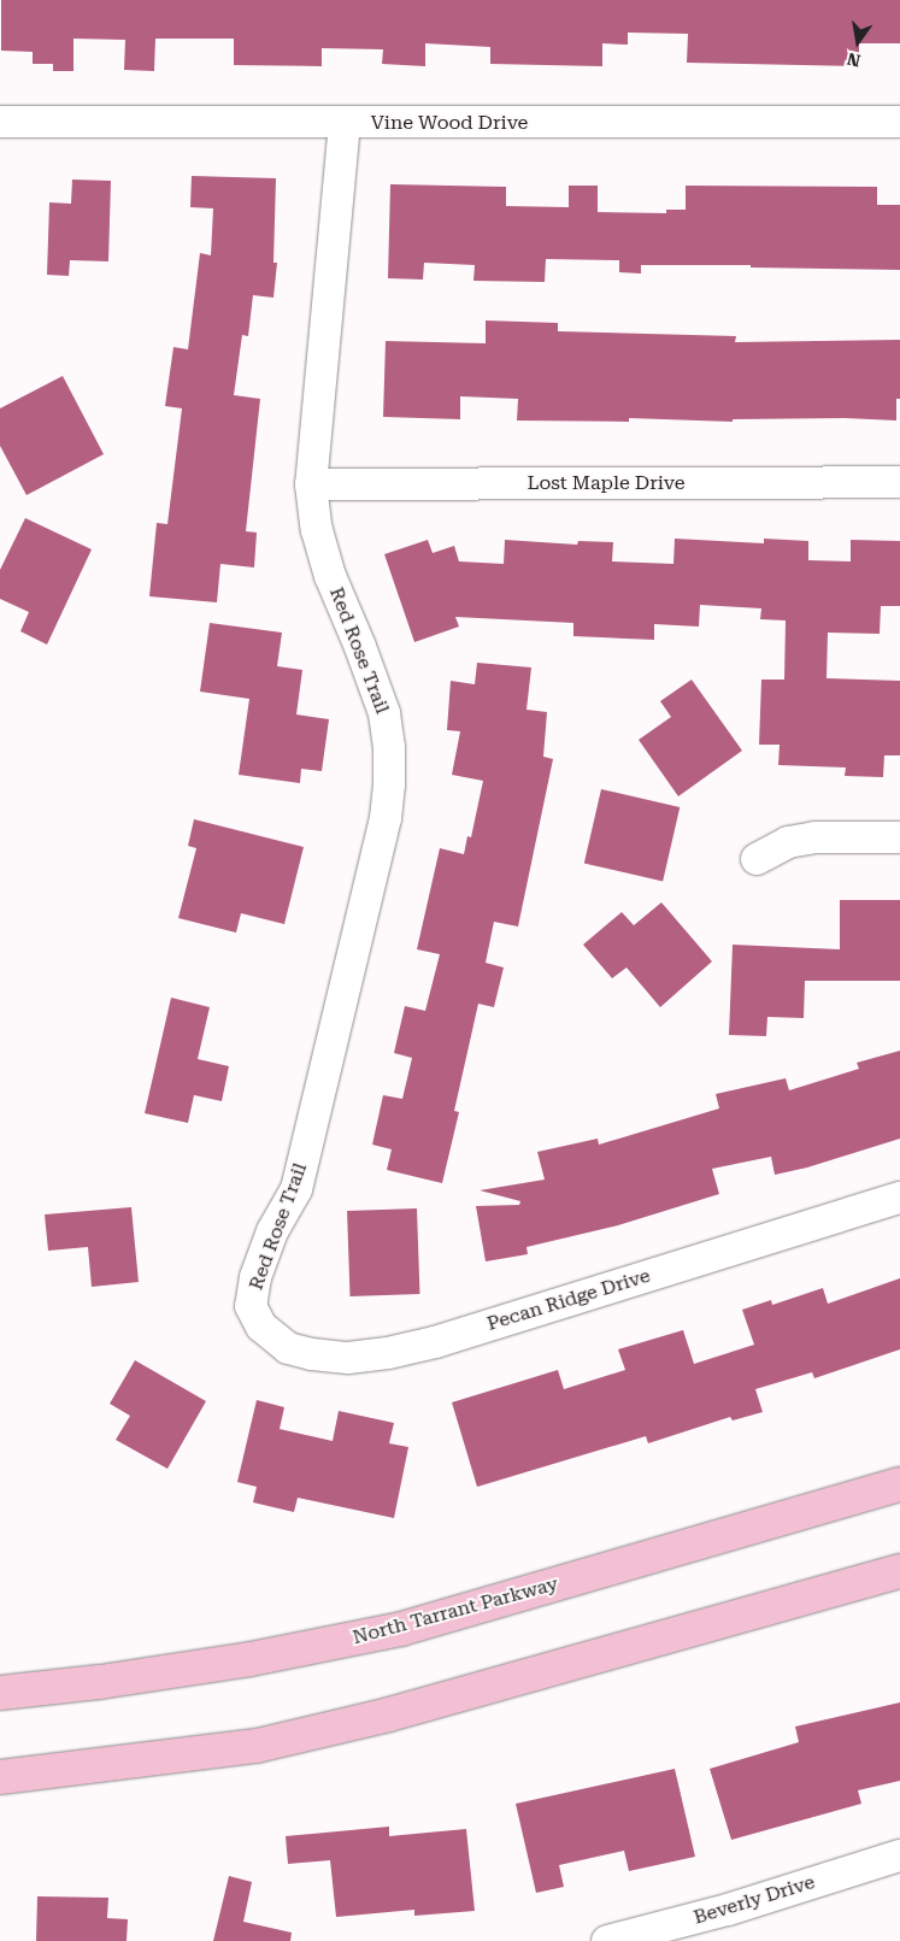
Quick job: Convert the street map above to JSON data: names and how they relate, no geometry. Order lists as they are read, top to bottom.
{
  "streets": {
    "main road": ["North Tarrant Parkway"],
    "street": [
      "Vine Wood Drive",
      "Lost Maple Drive",
      "Red Rose Trail",
      "Pecan Ridge Drive",
      "Beverly Drive"
    ]
  },
  "crossings": [
    ["Vine Wood Drive", "Red Rose Trail"],
    ["Lost Maple Drive", "Red Rose Trail"],
    ["Red Rose Trail", "Pecan Ridge Drive"]
  ],
  "north": "bottom"
}
